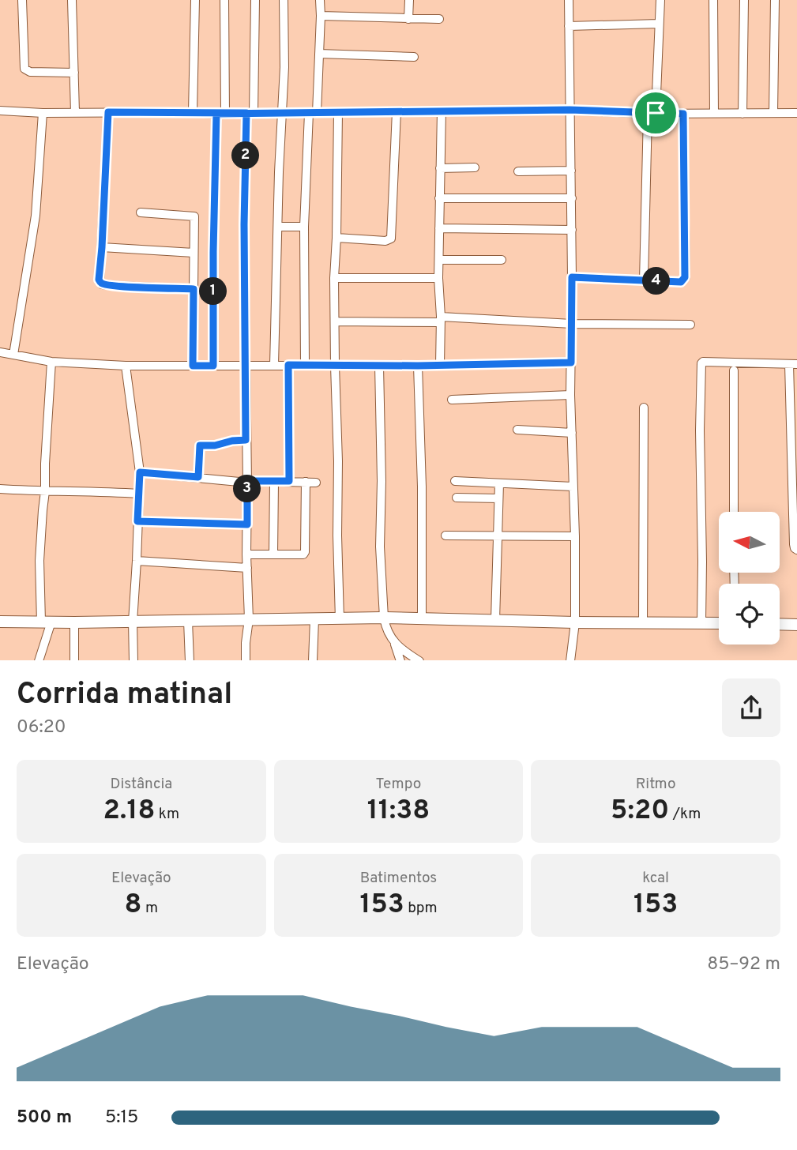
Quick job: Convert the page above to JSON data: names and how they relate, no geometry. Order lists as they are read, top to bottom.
{
  "north": "left",
  "page": {
    "pins": [
      "2",
      "4",
      "1",
      "3"
    ],
    "heading": ["Corrida matinal", "06:20"],
    "stats": [
      ["Distância", "2.18 km"],
      ["Tempo", "11:38"],
      ["Ritmo", "5:20 /km"],
      ["Elevação", "8 m"],
      ["Batimentos", "153 bpm"],
      ["kcal", "153"]
    ],
    "chart": ["Elevação", "85–92 m"],
    "list": [
      {
        "name": "500 m",
        "note": "5:15"
      }
    ]
  }
}
